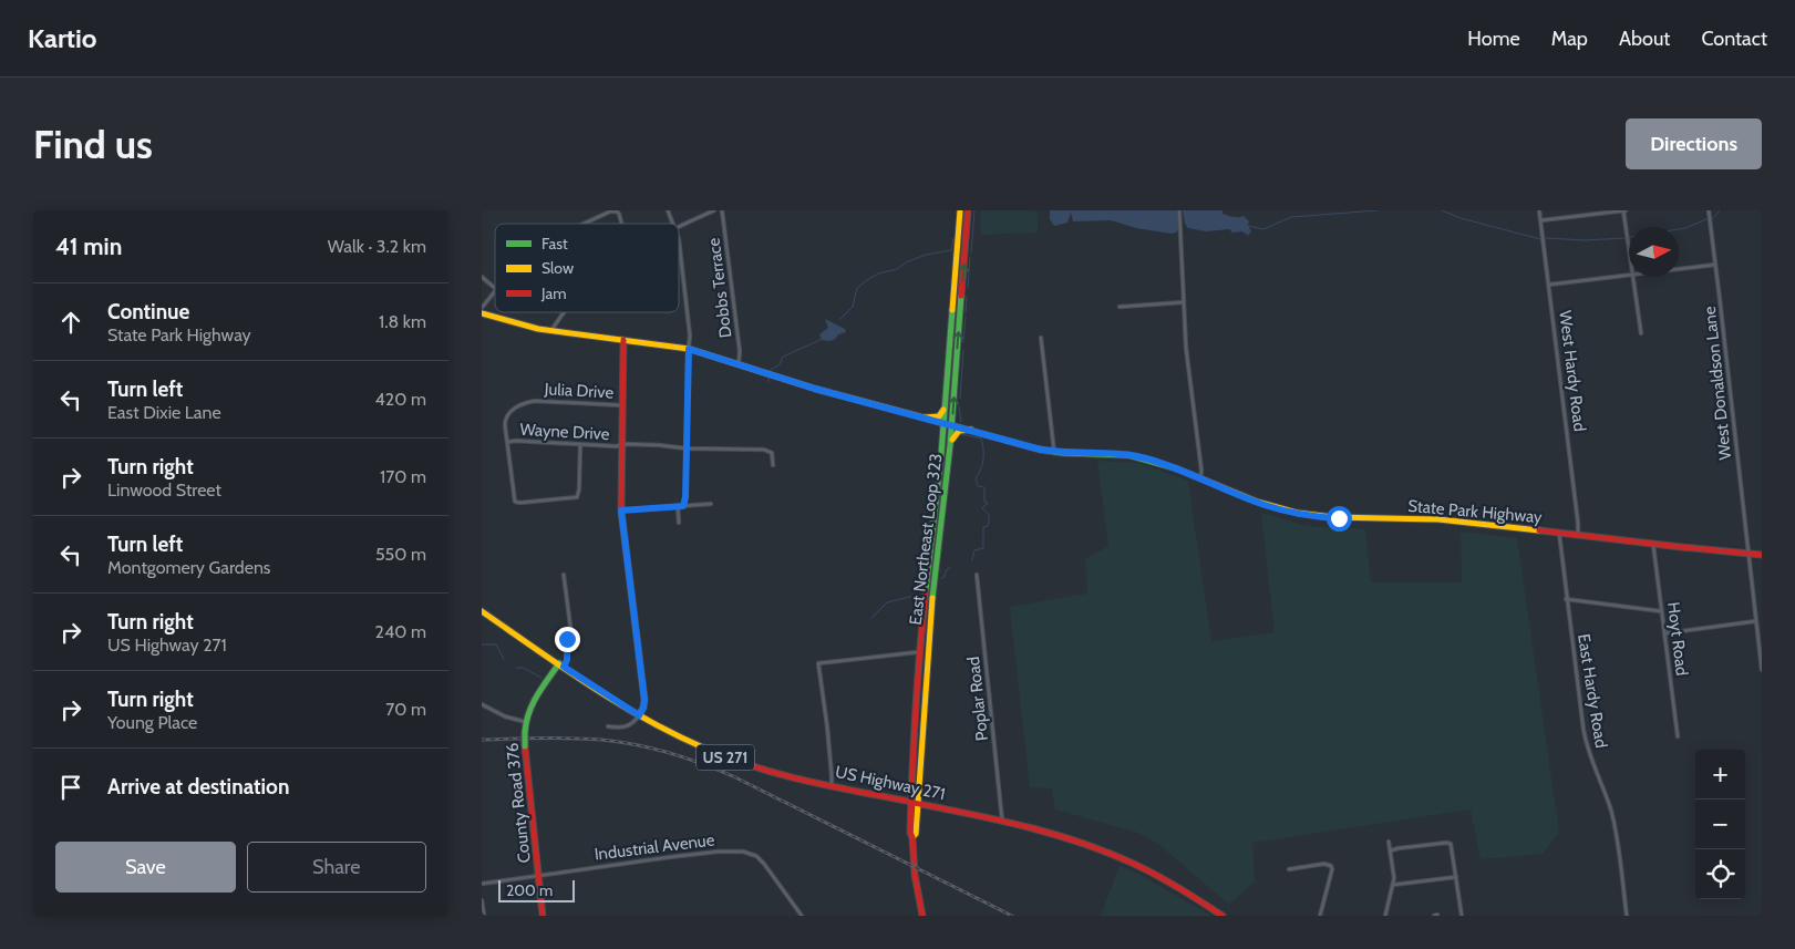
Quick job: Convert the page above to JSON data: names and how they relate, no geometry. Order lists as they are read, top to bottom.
{
  "streets": {
    "main road": [
      "State Park Highway",
      "East Northeast Loop 323",
      "US 271",
      "US Highway 271",
      "County Road 376"
    ],
    "street": [
      "Dobbs Terrace",
      "West Hardy Road",
      "West Donaldson Lane",
      "Julia Drive",
      "Wayne Drive",
      "Hoyt Road",
      "East Hardy Road",
      "Poplar Road",
      "Industrial Avenue"
    ]
  },
  "crossings": [
    ["Dobbs Terrace", "State Park Highway"],
    ["West Hardy Road", "State Park Highway"],
    ["West Donaldson Lane", "State Park Highway"],
    ["Julia Drive", "Wayne Drive"],
    ["State Park Highway", "East Northeast Loop 323"],
    ["State Park Highway", "Hoyt Road"],
    ["State Park Highway", "East Hardy Road"],
    ["East Northeast Loop 323", "US Highway 271"],
    ["Poplar Road", "US Highway 271"],
    ["US 271", "US Highway 271"],
    ["US 271", "County Road 376"],
    ["US Highway 271", "County Road 376"],
    ["County Road 376", "Industrial Avenue"]
  ],
  "legend": ["Fast", "Slow", "Jam"],
  "scale_bar": "200 m",
  "north": "right",
  "page": {
    "header": "Kartio",
    "nav": [
      "Home",
      "Map",
      "About",
      "Contact"
    ],
    "buttons": [
      "Directions",
      ["Save", "Share"]
    ],
    "title": "Find us",
    "heading": ["41 min", "Walk · 3.2 km"],
    "list": [
      ["Continue", "State Park Highway", "1.8 km"],
      ["Turn left", "East Dixie Lane", "420 m"],
      ["Turn right", "Linwood Street", "170 m"],
      ["Turn left", "Montgomery Gardens", "550 m"],
      ["Turn right", "US Highway 271", "240 m"],
      ["Turn right", "Young Place", "70 m"],
      "Arrive at destination"
    ],
    "map_buttons": ["+", "−"],
    "scale": "200 m"
  }
}
